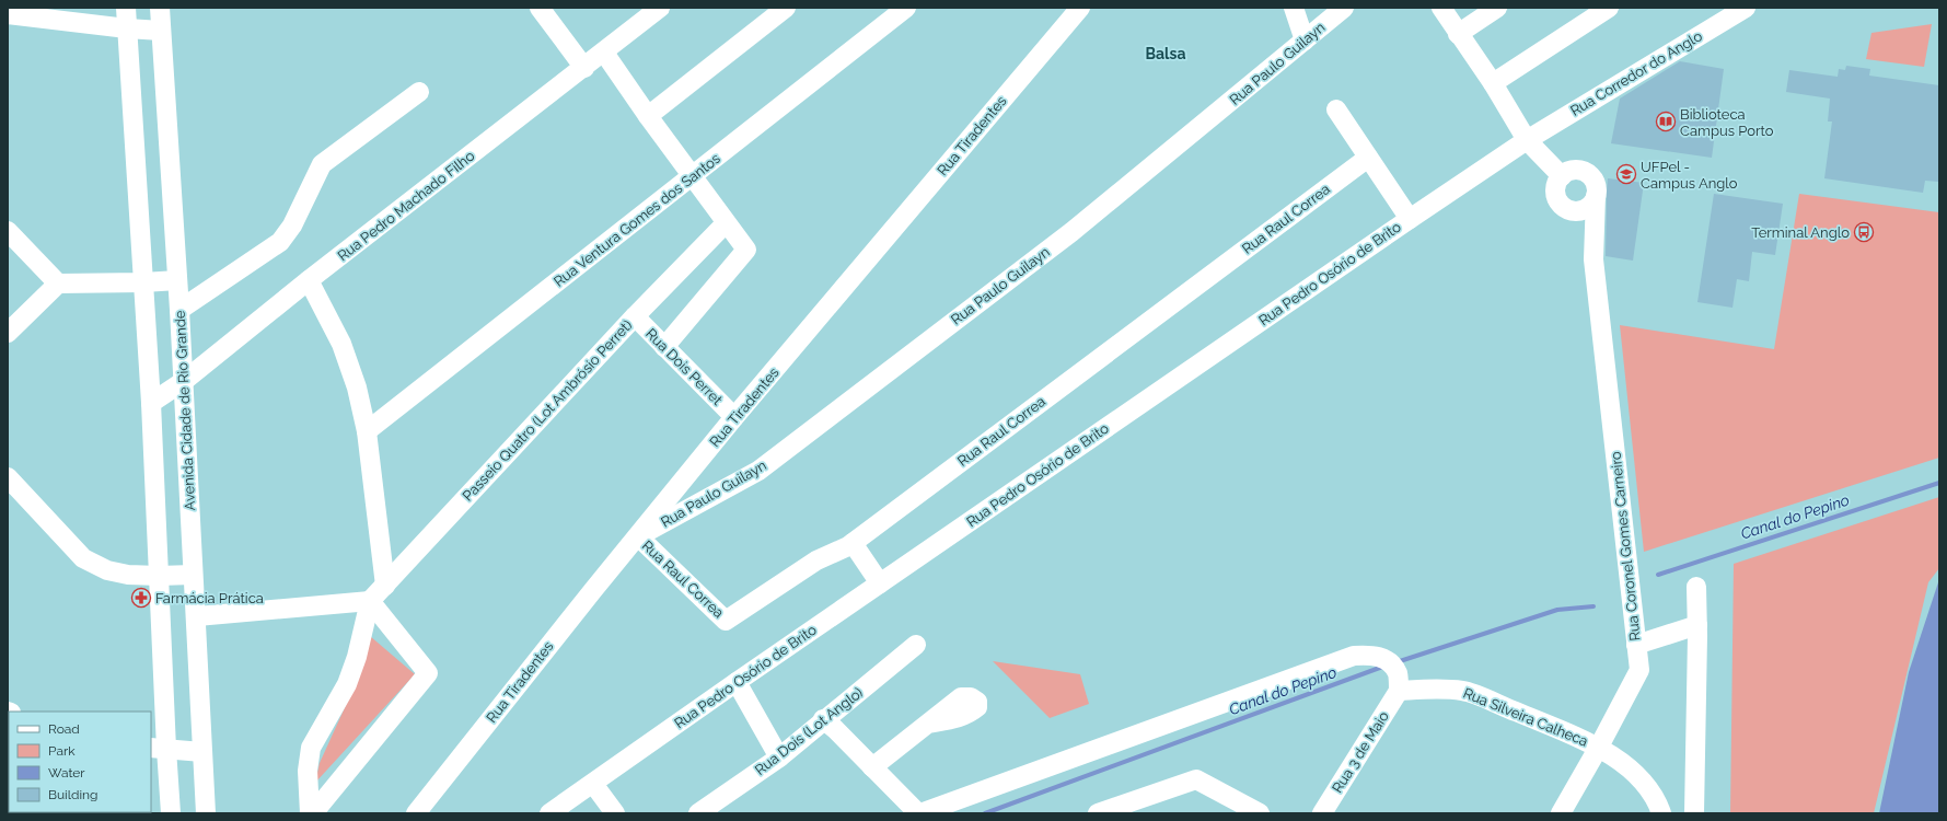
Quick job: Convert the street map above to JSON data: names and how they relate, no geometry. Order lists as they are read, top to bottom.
{
  "streets": {
    "street": [
      "Rua Paulo Guilayn",
      "Rua Corredor do Anglo",
      "Rua Tiradentes",
      "Rua Pedro Machado Filho",
      "Rua Raul Correa",
      "Rua Ventura Gomes dos Santos",
      "Rua Pedro Osório de Brito",
      "Rua Dois Perret",
      "Avenida Cidade de Rio Grande",
      "Passeio Quatro (Lot Ambrósio Perret)",
      "Rua Coronel Gomes Carneiro",
      "Rua Silveira Calheca",
      "Rua Dois (Lot Anglo)",
      "Rua 3 de Maio"
    ]
  },
  "crossings": [
    ["Rua Paulo Guilayn", "Rua Tiradentes"],
    ["Rua Paulo Guilayn", "Rua Raul Correa"],
    ["Rua Corredor do Anglo", "Rua Pedro Osório de Brito"],
    ["Rua Tiradentes", "Rua Raul Correa"],
    ["Rua Tiradentes", "Rua Dois Perret"],
    ["Rua Pedro Machado Filho", "Avenida Cidade de Rio Grande"],
    ["Rua Dois Perret", "Passeio Quatro (Lot Ambrósio Perret)"],
    ["Rua Coronel Gomes Carneiro", "Rua Silveira Calheca"],
    ["Rua Silveira Calheca", "Rua 3 de Maio"]
  ],
  "districts": ["Balsa"],
  "water": ["Canal do Pepino"],
  "places": {
    "library": ["Biblioteca Campus Porto"],
    "school or university": ["UFPel - Campus Anglo"],
    "bus stop": ["Terminal Anglo"],
    "pharmacy": ["Farmácia Prática"]
  },
  "legend": [
    "Road",
    "Park",
    "Water",
    "Building"
  ]
}
